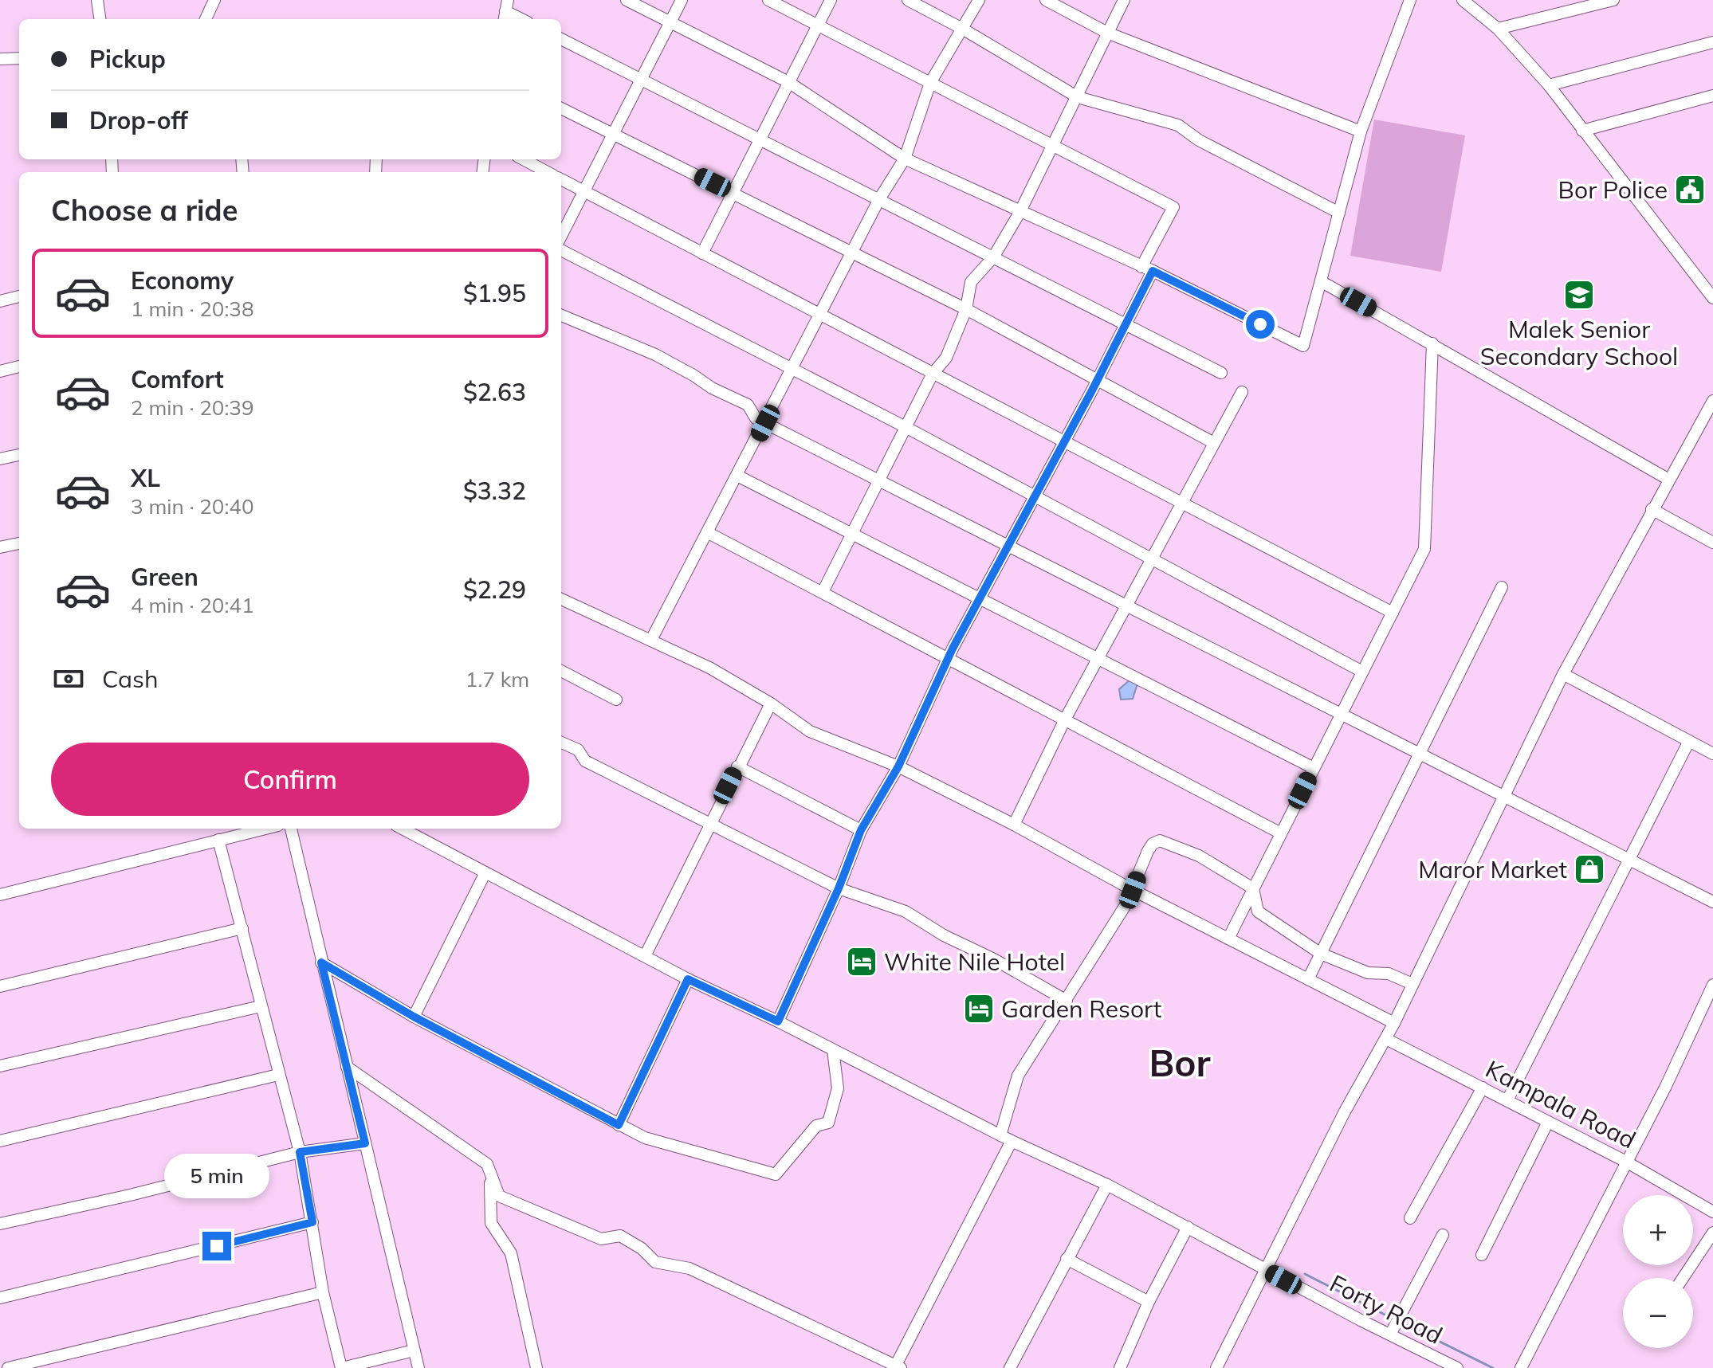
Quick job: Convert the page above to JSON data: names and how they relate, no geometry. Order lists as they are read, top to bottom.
{
  "streets": {
    "street": ["Kampala Road", "Forty Road"]
  },
  "districts": ["Bor"],
  "places": {
    "public building": ["Bor Police"],
    "school or university": ["Malek Senior Secondary School"],
    "shop": ["Maror Market"],
    "hotel": ["White Nile Hotel", "Garden Resort"]
  },
  "page": {
    "banner": ["Pickup", "Drop-off"],
    "heading": "Choose a ride",
    "list": [
      {
        "name": "Economy",
        "note": "1 min · 20:38",
        "value": "$1.95"
      },
      {
        "name": "Comfort",
        "note": "2 min · 20:39",
        "value": "$2.63"
      },
      {
        "name": "XL",
        "note": "3 min · 20:40",
        "value": "$3.32"
      },
      {
        "name": "Green",
        "note": "4 min · 20:41",
        "value": "$2.29"
      }
    ],
    "pay": ["Cash", "1.7 km"],
    "buttons": "Confirm",
    "bubble": "5 min",
    "map_buttons": ["+", "−"]
  }
}
